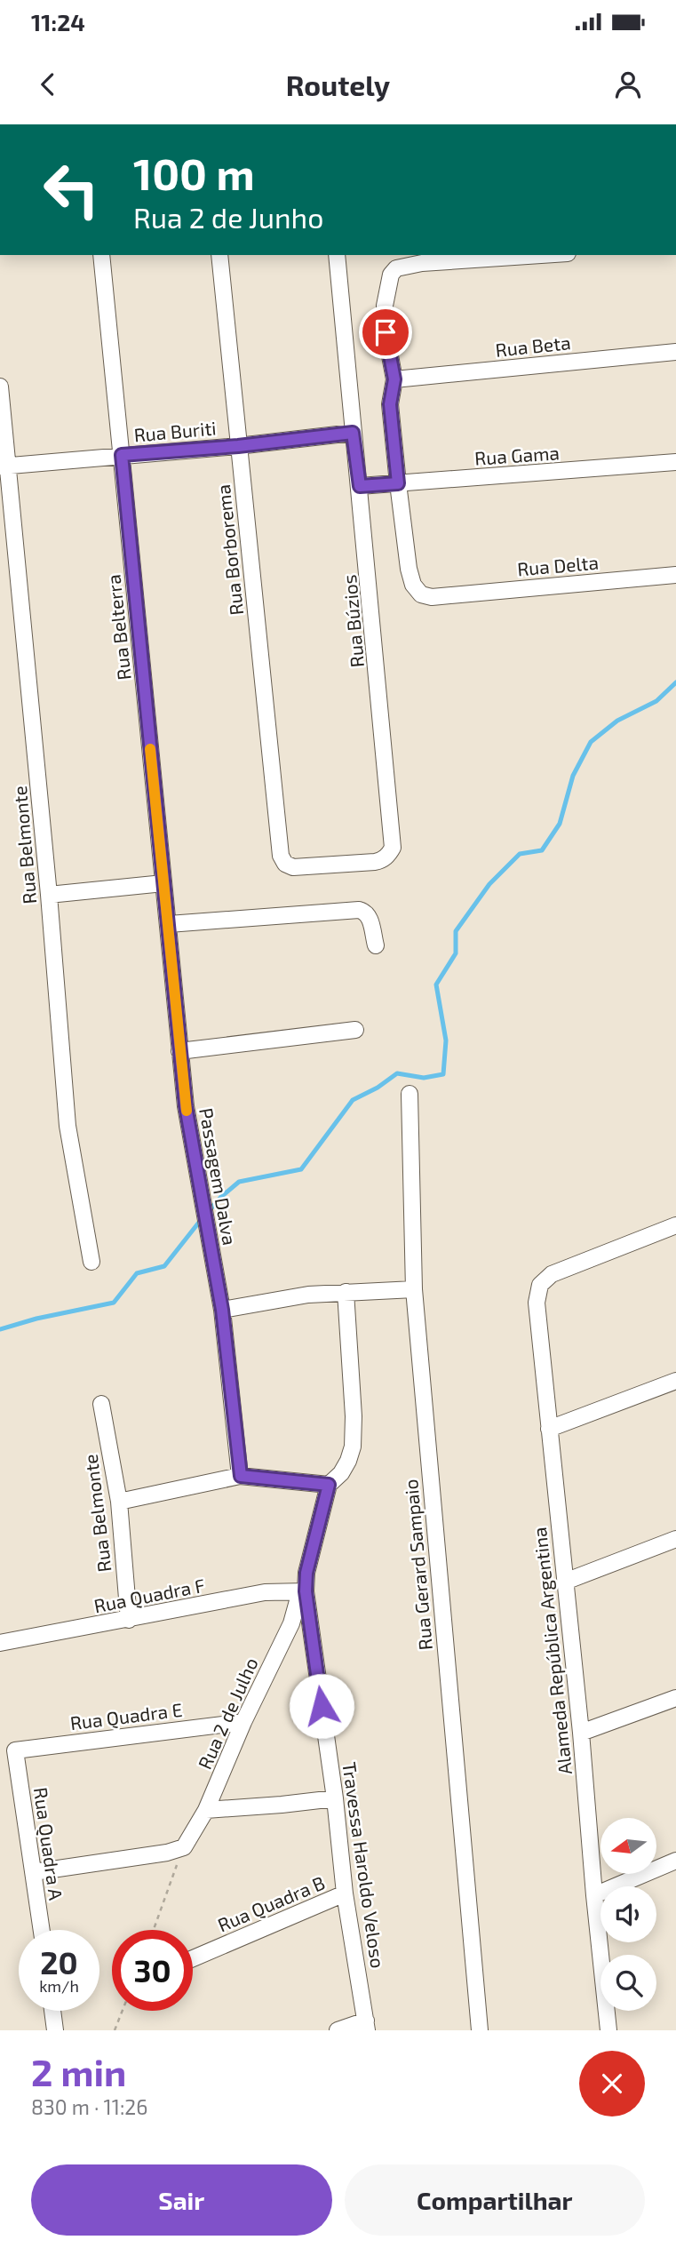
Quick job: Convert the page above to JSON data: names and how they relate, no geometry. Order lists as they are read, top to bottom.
{
  "streets": {
    "street": [
      "Rua Beta",
      "Rua Buriti",
      "Rua Gama",
      "Rua Borborema",
      "Rua Delta",
      "Rua Búzios",
      "Rua Belterra",
      "Rua Belmonte",
      "Passagem Dalva",
      "Rua Gerard Sampaio",
      "Rua Quadra F",
      "Alameda República Argentina",
      "Rua 2 de Julho",
      "Rua Quadra E",
      "Rua Quadra A",
      "Travessa Haroldo Veloso",
      "Rua Quadra B"
    ]
  },
  "crossings": [
    ["Rua Buriti", "Rua Borborema"],
    ["Rua Buriti", "Rua Búzios"],
    ["Rua Buriti", "Rua Belterra"],
    ["Rua Buriti", "Rua Belmonte"],
    ["Rua Gama", "Rua Delta"],
    ["Rua Gama", "Rua Búzios"],
    ["Rua Borborema", "Rua Búzios"],
    ["Rua Belterra", "Passagem Dalva"],
    ["Rua Belmonte", "Rua Quadra F"],
    ["Rua Quadra F", "Rua 2 de Julho"],
    ["Rua Quadra F", "Travessa Haroldo Veloso"],
    ["Rua 2 de Julho", "Rua Quadra E"],
    ["Rua 2 de Julho", "Travessa Haroldo Veloso"],
    ["Rua Quadra E", "Rua Quadra A"],
    ["Travessa Haroldo Veloso", "Rua Quadra B"]
  ],
  "north": "left",
  "page": {
    "status": "11:24",
    "header": "Routely",
    "turn": ["100 m", "Rua 2 de Junho"],
    "speed": "20 km/h",
    "limit": "30",
    "heading": ["2 min", "830 m · 11:26"],
    "buttons": ["Sair", "Compartilhar"]
  }
}
